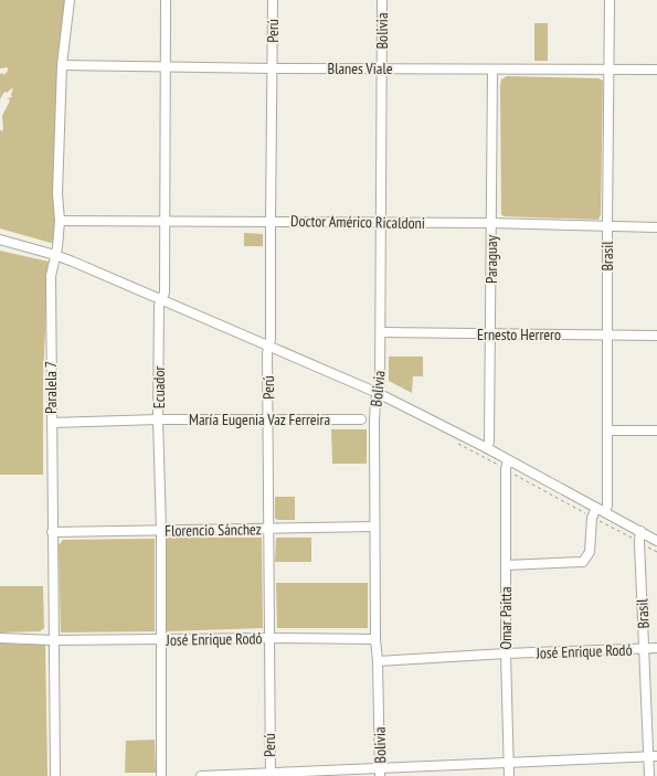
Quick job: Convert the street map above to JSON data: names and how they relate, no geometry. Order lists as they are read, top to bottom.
{
  "streets": {
    "street": [
      "Perú",
      "Bolivia",
      "Blanes Viale",
      "Doctor Américo Ricaldoni",
      "Brasil",
      "Paraguay",
      "Ernesto Herrero",
      "Paralela 7",
      "Ecuador",
      "María Eugenia Vaz Ferreira",
      "Florencio Sánchez",
      "Omar Paitta",
      "José Enrique Rodó"
    ]
  },
  "crossings": [
    ["Perú", "Blanes Viale"],
    ["Perú", "Doctor Américo Ricaldoni"],
    ["Perú", "María Eugenia Vaz Ferreira"],
    ["Perú", "Florencio Sánchez"],
    ["Perú", "José Enrique Rodó"],
    ["Bolivia", "Blanes Viale"],
    ["Bolivia", "Doctor Américo Ricaldoni"],
    ["Bolivia", "Ernesto Herrero"],
    ["Bolivia", "Florencio Sánchez"],
    ["Bolivia", "José Enrique Rodó"],
    ["Blanes Viale", "Brasil"],
    ["Blanes Viale", "Paraguay"],
    ["Blanes Viale", "Paralela 7"],
    ["Blanes Viale", "Ecuador"],
    ["Doctor Américo Ricaldoni", "Brasil"],
    ["Doctor Américo Ricaldoni", "Paraguay"],
    ["Doctor Américo Ricaldoni", "Paralela 7"],
    ["Doctor Américo Ricaldoni", "Ecuador"],
    ["Brasil", "Ernesto Herrero"],
    ["Brasil", "José Enrique Rodó"],
    ["Paraguay", "Ernesto Herrero"],
    ["Paralela 7", "María Eugenia Vaz Ferreira"],
    ["Paralela 7", "Florencio Sánchez"],
    ["Paralela 7", "José Enrique Rodó"],
    ["Ecuador", "María Eugenia Vaz Ferreira"],
    ["Ecuador", "Florencio Sánchez"],
    ["Ecuador", "José Enrique Rodó"],
    ["Omar Paitta", "José Enrique Rodó"]
  ]
}
